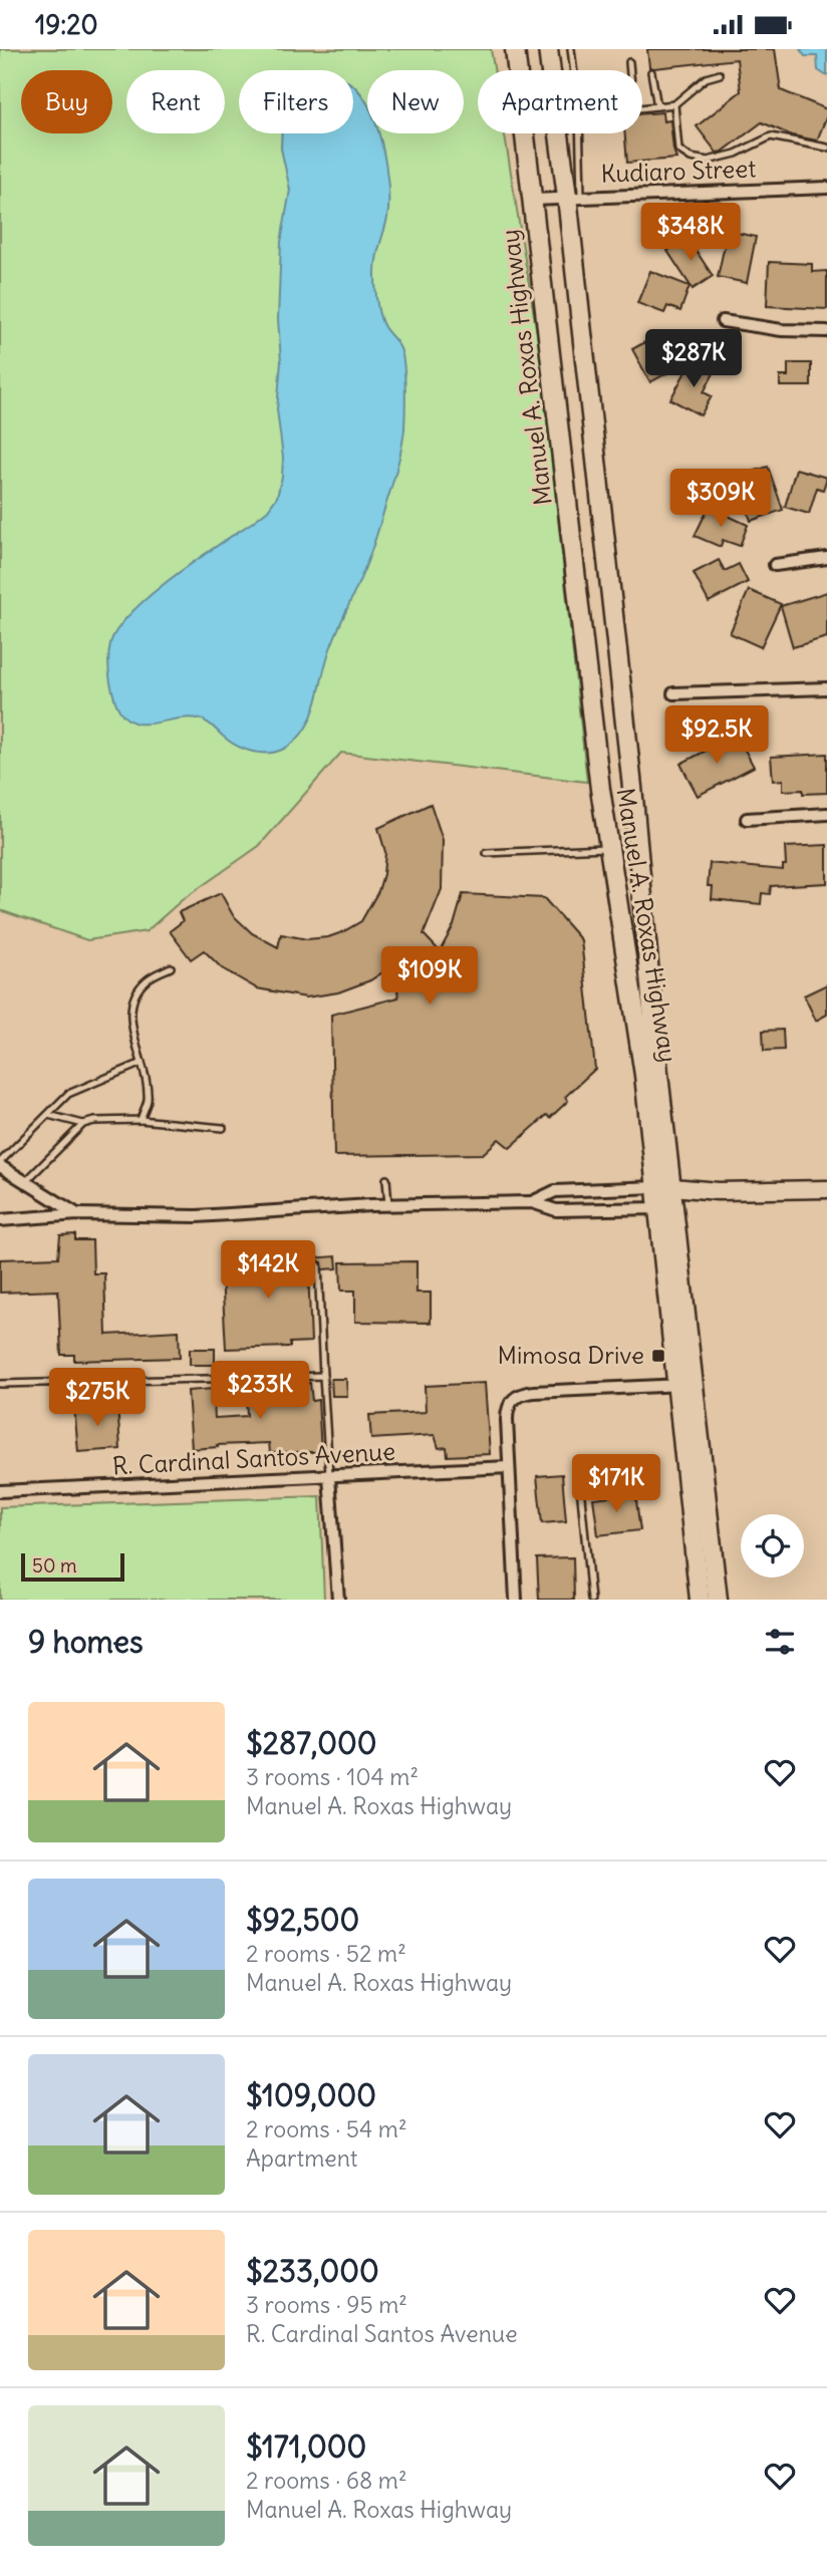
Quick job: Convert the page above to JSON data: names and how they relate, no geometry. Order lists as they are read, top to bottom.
{
  "streets": {
    "main road": ["Manuel A. Roxas Highway"],
    "street": ["Kudiaro Street", "R. Cardinal Santos Avenue"]
  },
  "crossings": [
    ["Kudiaro Street", "Manuel A. Roxas Highway"]
  ],
  "places": {
    "transit": ["Mimosa Drive"]
  },
  "scale_bar": "50 m",
  "page": {
    "status": "19:20",
    "chip": [
      "Buy",
      "Rent",
      "Filters",
      "New",
      "Apartment"
    ],
    "price": [
      "$348K",
      "$287K",
      "$309K",
      "$92.5K",
      "$109K",
      "$142K",
      "$233K",
      "$275K",
      "$171K"
    ],
    "scale": "50 m",
    "heading": "9 homes",
    "list": [
      {
        "name": "$287,000",
        "note": "3 rooms · 104 m² · Manuel A. Roxas Highway"
      },
      {
        "name": "$92,500",
        "note": "2 rooms · 52 m² · Manuel A. Roxas Highway"
      },
      {
        "name": "$109,000",
        "note": "2 rooms · 54 m² · Apartment"
      },
      {
        "name": "$233,000",
        "note": "3 rooms · 95 m² · R. Cardinal Santos Avenue"
      },
      {
        "name": "$171,000",
        "note": "2 rooms · 68 m² · Manuel A. Roxas Highway"
      }
    ]
  }
}
